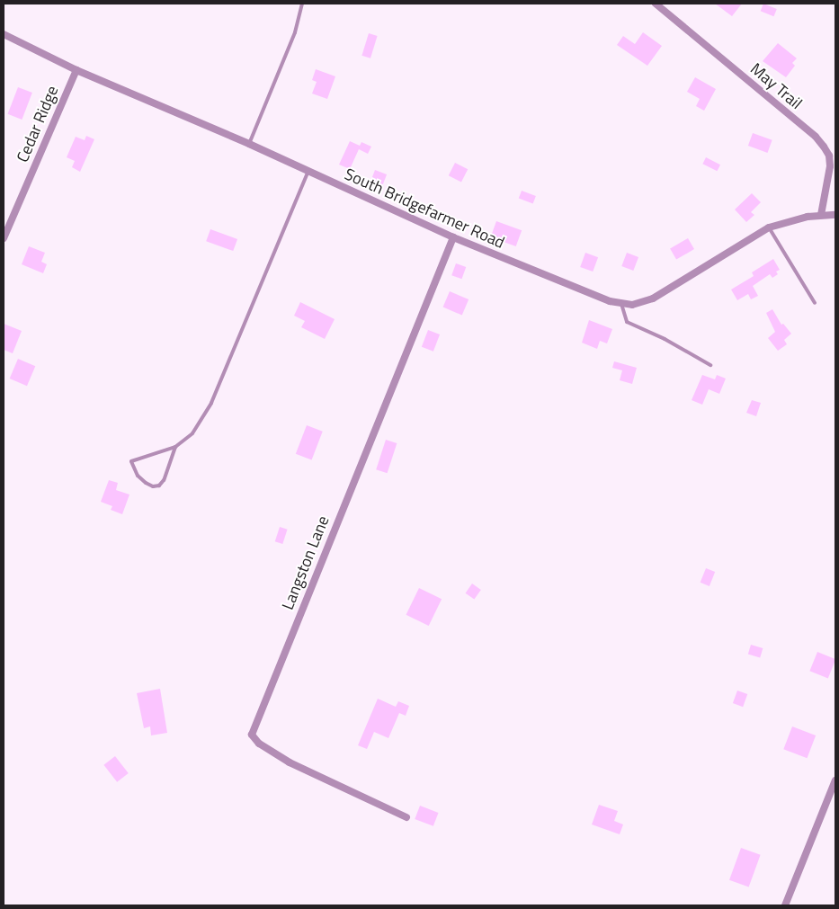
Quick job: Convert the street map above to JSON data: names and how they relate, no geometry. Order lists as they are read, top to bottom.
{
  "streets": {
    "street": [
      "May Trail",
      "Cedar Ridge",
      "South Bridgefarmer Road",
      "Langston Lane"
    ]
  },
  "crossings": [
    ["May Trail", "South Bridgefarmer Road"],
    ["Cedar Ridge", "South Bridgefarmer Road"],
    ["South Bridgefarmer Road", "Langston Lane"]
  ]
}
